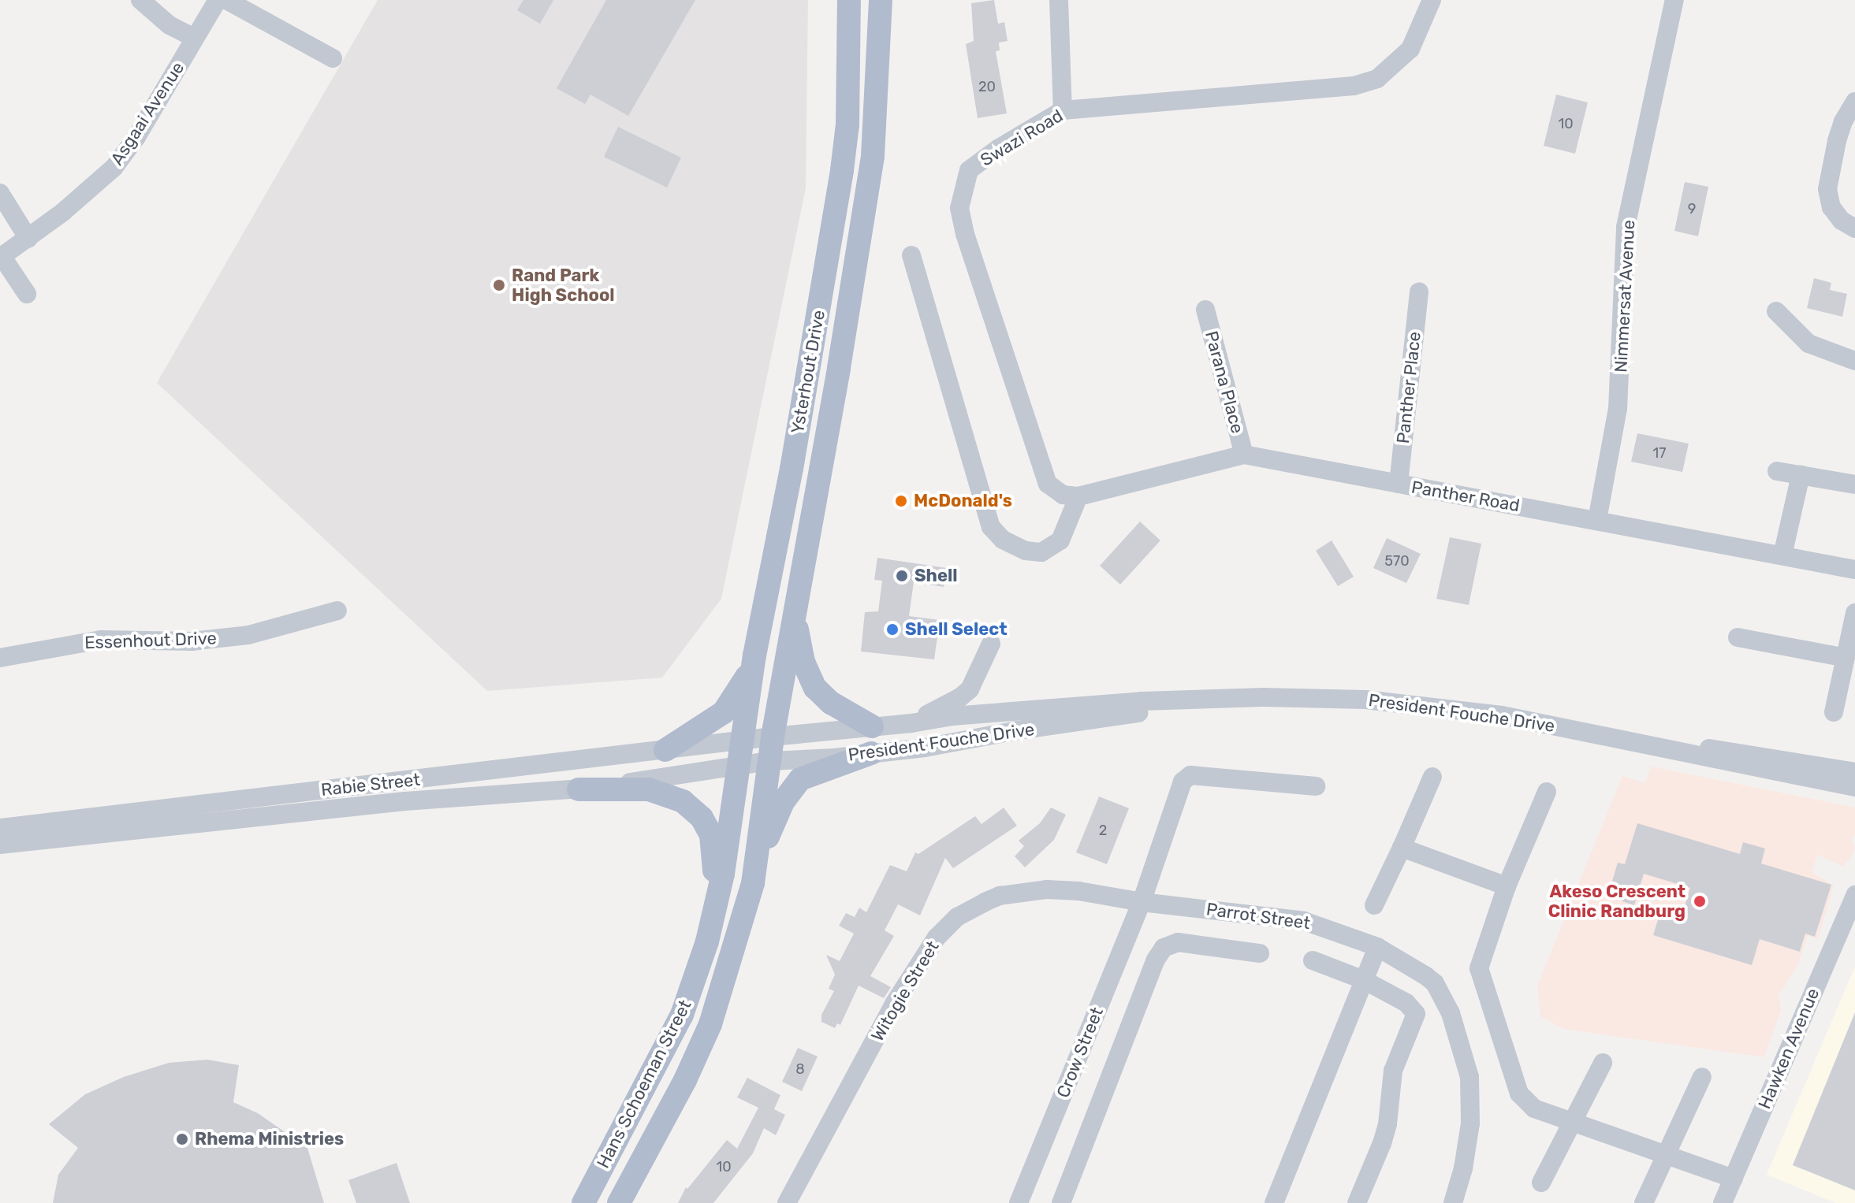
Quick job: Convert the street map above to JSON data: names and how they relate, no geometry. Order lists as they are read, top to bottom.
{
  "streets": {
    "main road": ["Ysterhout Drive", "Hans Schoeman Street"],
    "street": [
      "Asgaai Avenue",
      "Swazi Road",
      "Nimmersat Avenue",
      "Parana Place",
      "Panther Place",
      "Panther Road",
      "Essenhout Drive",
      "President Fouche Drive",
      "Rabie Street",
      "Parrot Street",
      "Witogie Street",
      "Hawken Avenue",
      "Crow Street"
    ]
  },
  "crossings": [
    ["Swazi Road", "Panther Road"],
    ["Nimmersat Avenue", "Panther Road"],
    ["Ysterhout Drive", "President Fouche Drive"],
    ["Ysterhout Drive", "Rabie Street"],
    ["Ysterhout Drive", "Hans Schoeman Street"],
    ["Parana Place", "Panther Road"],
    ["Panther Place", "Panther Road"],
    ["President Fouche Drive", "Rabie Street"],
    ["President Fouche Drive", "Hans Schoeman Street"],
    ["Rabie Street", "Hans Schoeman Street"],
    ["Parrot Street", "Witogie Street"],
    ["Parrot Street", "Crow Street"],
    ["Witogie Street", "Crow Street"]
  ],
  "places": [
    "Rand Park High School",
    "McDonald's",
    "Shell",
    "Shell Select",
    "Akeso Crescent Clinic Randburg",
    "Rhema Ministries"
  ],
  "house_numbers": [
    "20",
    "10",
    "9",
    "17",
    "570",
    "2",
    "8",
    "10"
  ]
}
